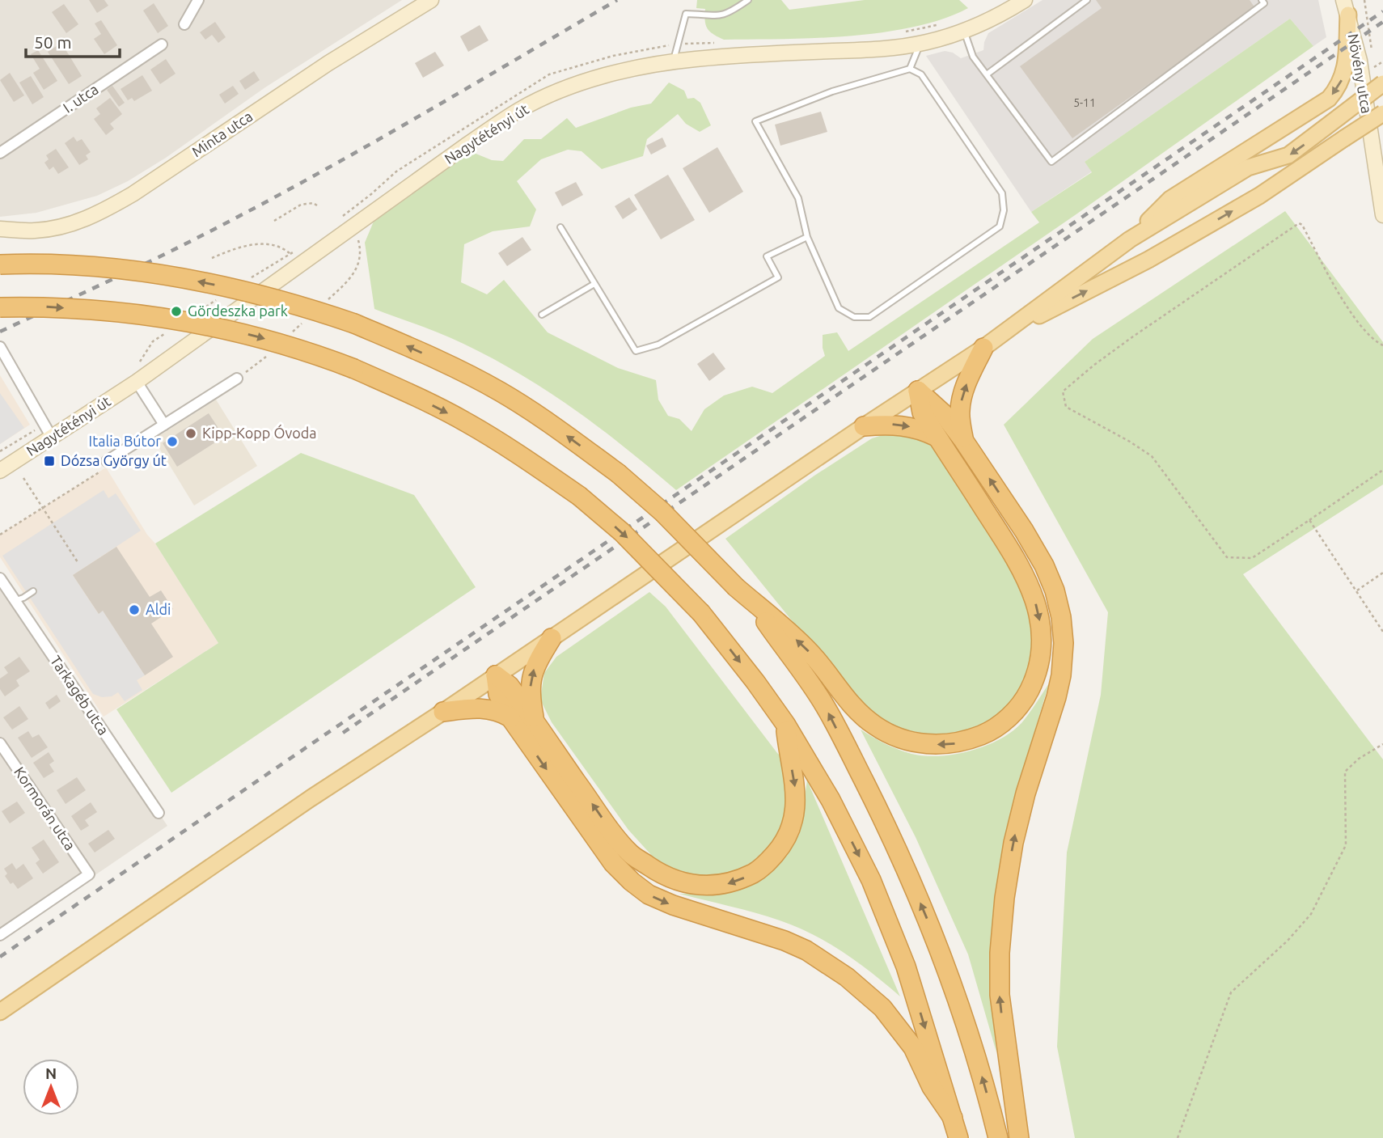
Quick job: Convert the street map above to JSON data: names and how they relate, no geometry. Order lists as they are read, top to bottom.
{
  "streets": {
    "main road": ["Növény utca", "Minta utca", "Nagytétényi út"],
    "street": ["I. utca", "Tarkagéb utca", "Kormorán utca"]
  },
  "places": {
    "other": [
      "Gördeszka park",
      "Kipp-Kopp Óvoda",
      "Italia Bútor",
      "Aldi"
    ],
    "transit": ["Dózsa György út"]
  },
  "house_numbers": ["5-11"],
  "scale_bar": "50 m",
  "north": "top"
}
